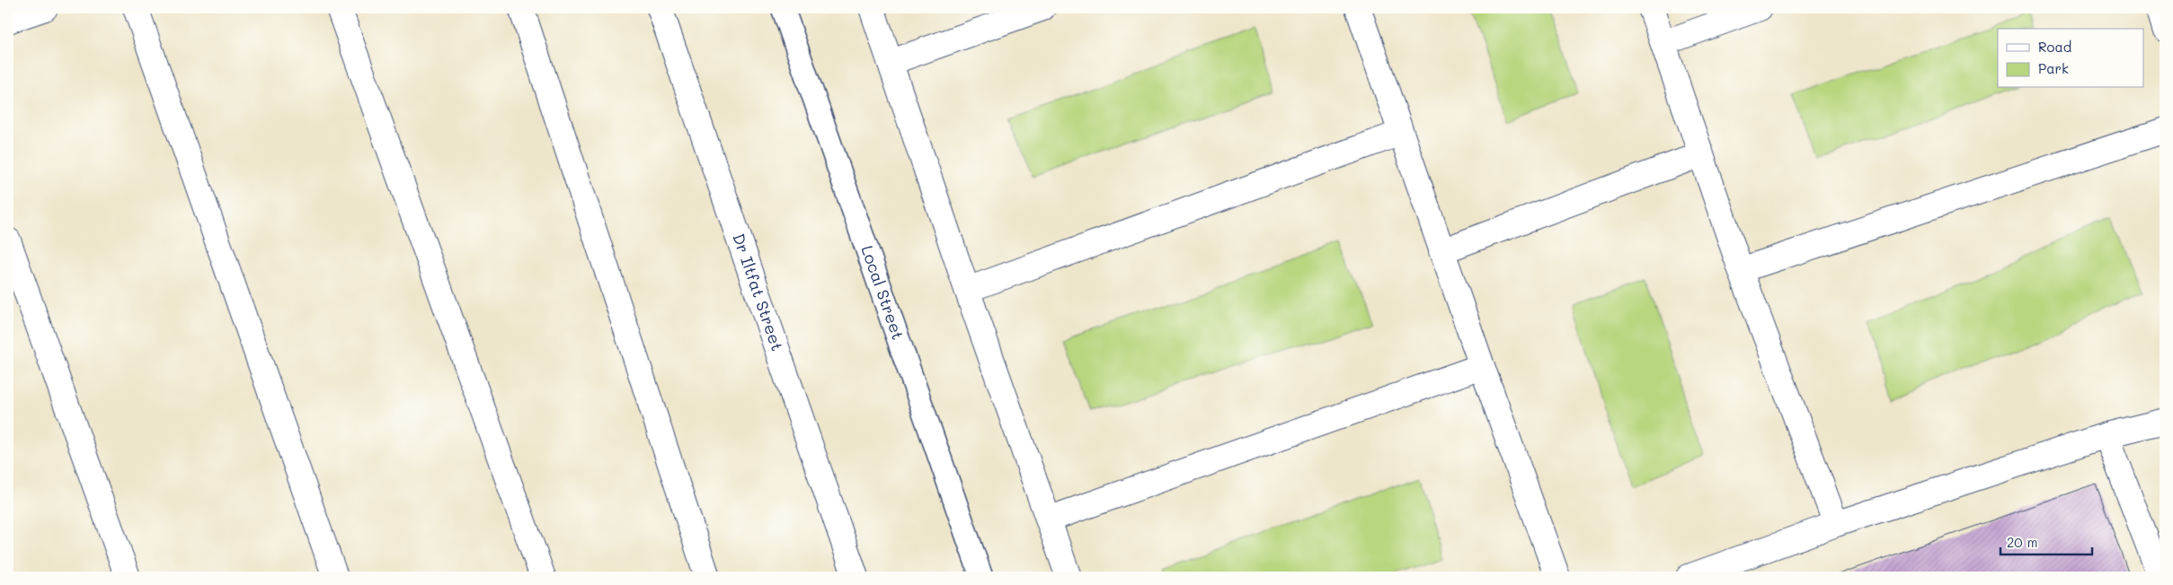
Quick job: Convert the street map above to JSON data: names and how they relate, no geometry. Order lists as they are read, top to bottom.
{
  "streets": {
    "street": ["Dr Iltfat Street", "Local Street"]
  },
  "legend": ["Road", "Park"],
  "scale_bar": "20 m"
}
